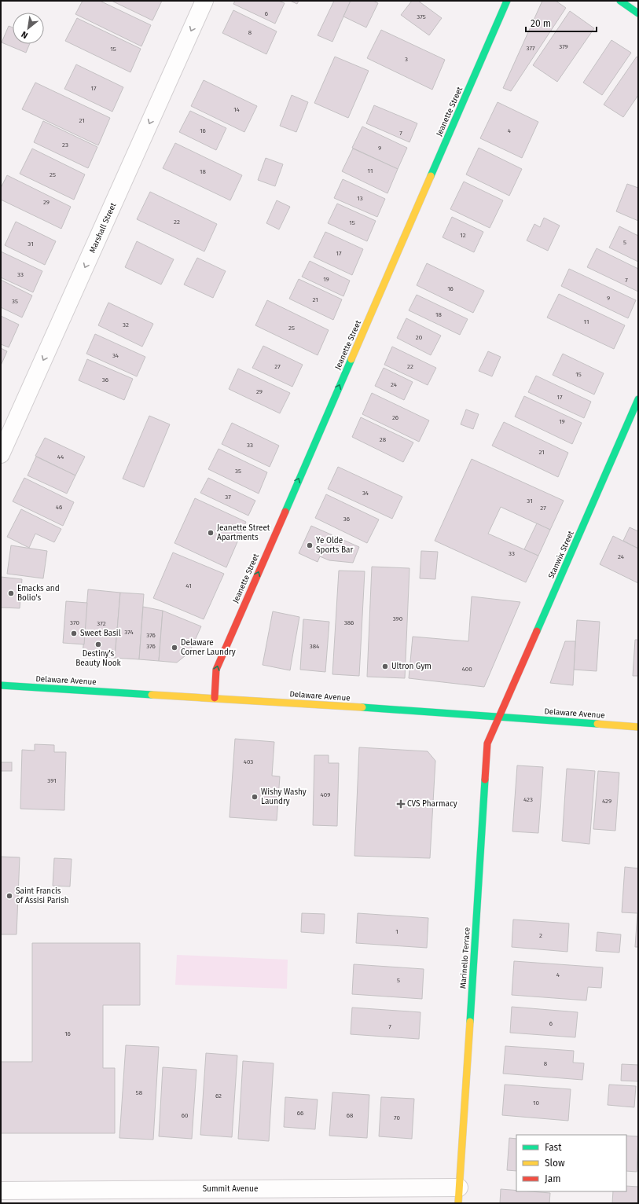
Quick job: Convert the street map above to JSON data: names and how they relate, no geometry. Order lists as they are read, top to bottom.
{
  "streets": {
    "street": [
      "Jeanette Street",
      "Marshall Street",
      "Stanwix Street",
      "Delaware Avenue",
      "Marinello Terrace",
      "Summit Avenue"
    ]
  },
  "crossings": [
    ["Jeanette Street", "Delaware Avenue"],
    ["Stanwix Street", "Delaware Avenue"],
    ["Stanwix Street", "Marinello Terrace"],
    ["Delaware Avenue", "Marinello Terrace"],
    ["Marinello Terrace", "Summit Avenue"]
  ],
  "one_way": ["Jeanette Street", "Marshall Street"],
  "places": {
    "other": [
      "Jeanette Street Apartments",
      "Ye Olde Sports Bar",
      "Emacks and Bolio's",
      "Sweet Basil",
      "Destiny's Beauty Nook",
      "Delaware Corner Laundry",
      "Ultron Gym",
      "Wishy Washy Laundry",
      "Saint Francis of Assisi Parish"
    ],
    "health": ["CVS Pharmacy"]
  },
  "house_numbers": [
    "6",
    "375",
    "8",
    "379",
    "377",
    "15",
    "3",
    "17",
    "14",
    "21",
    "16",
    "4",
    "7",
    "23",
    "9",
    "11",
    "18",
    "25",
    "13",
    "29",
    "22",
    "15",
    "12",
    "5",
    "31",
    "17",
    "33",
    "19",
    "7",
    "16",
    "9",
    "21",
    "35",
    "18",
    "11",
    "32",
    "25",
    "20",
    "34",
    "27",
    "22",
    "15",
    "36",
    "24",
    "29",
    "17",
    "26",
    "19",
    "28",
    "33",
    "21",
    "44",
    "35",
    "34",
    "37",
    "31",
    "46",
    "27",
    "36",
    "33",
    "24",
    "41",
    "390",
    "370",
    "386",
    "372",
    "374",
    "376",
    "376",
    "384",
    "400",
    "403",
    "391",
    "409",
    "423",
    "429",
    "1",
    "2",
    "4",
    "5",
    "6",
    "7",
    "16",
    "8",
    "58",
    "62",
    "10",
    "66",
    "60",
    "68",
    "70"
  ],
  "legend": ["Fast", "Slow", "Jam"],
  "scale_bar": "20 m",
  "north": "bottom left"
}
